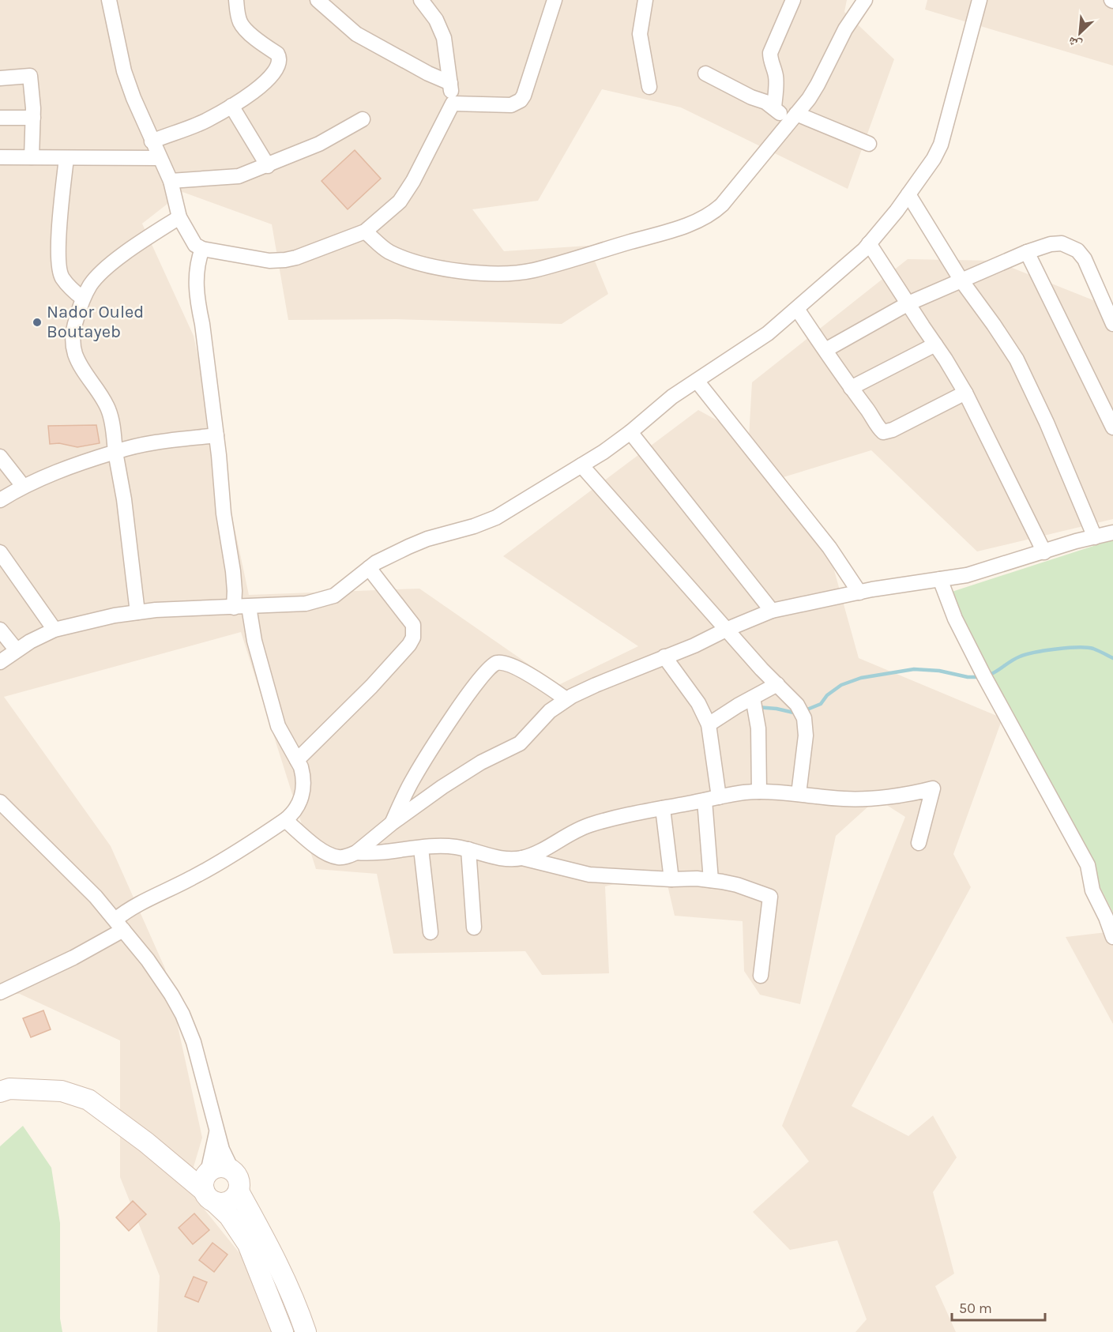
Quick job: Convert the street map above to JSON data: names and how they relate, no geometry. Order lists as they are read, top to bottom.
{
  "places": ["Nador Ouled Boutayeb"],
  "scale_bar": "50 m",
  "north": "bottom left"
}
